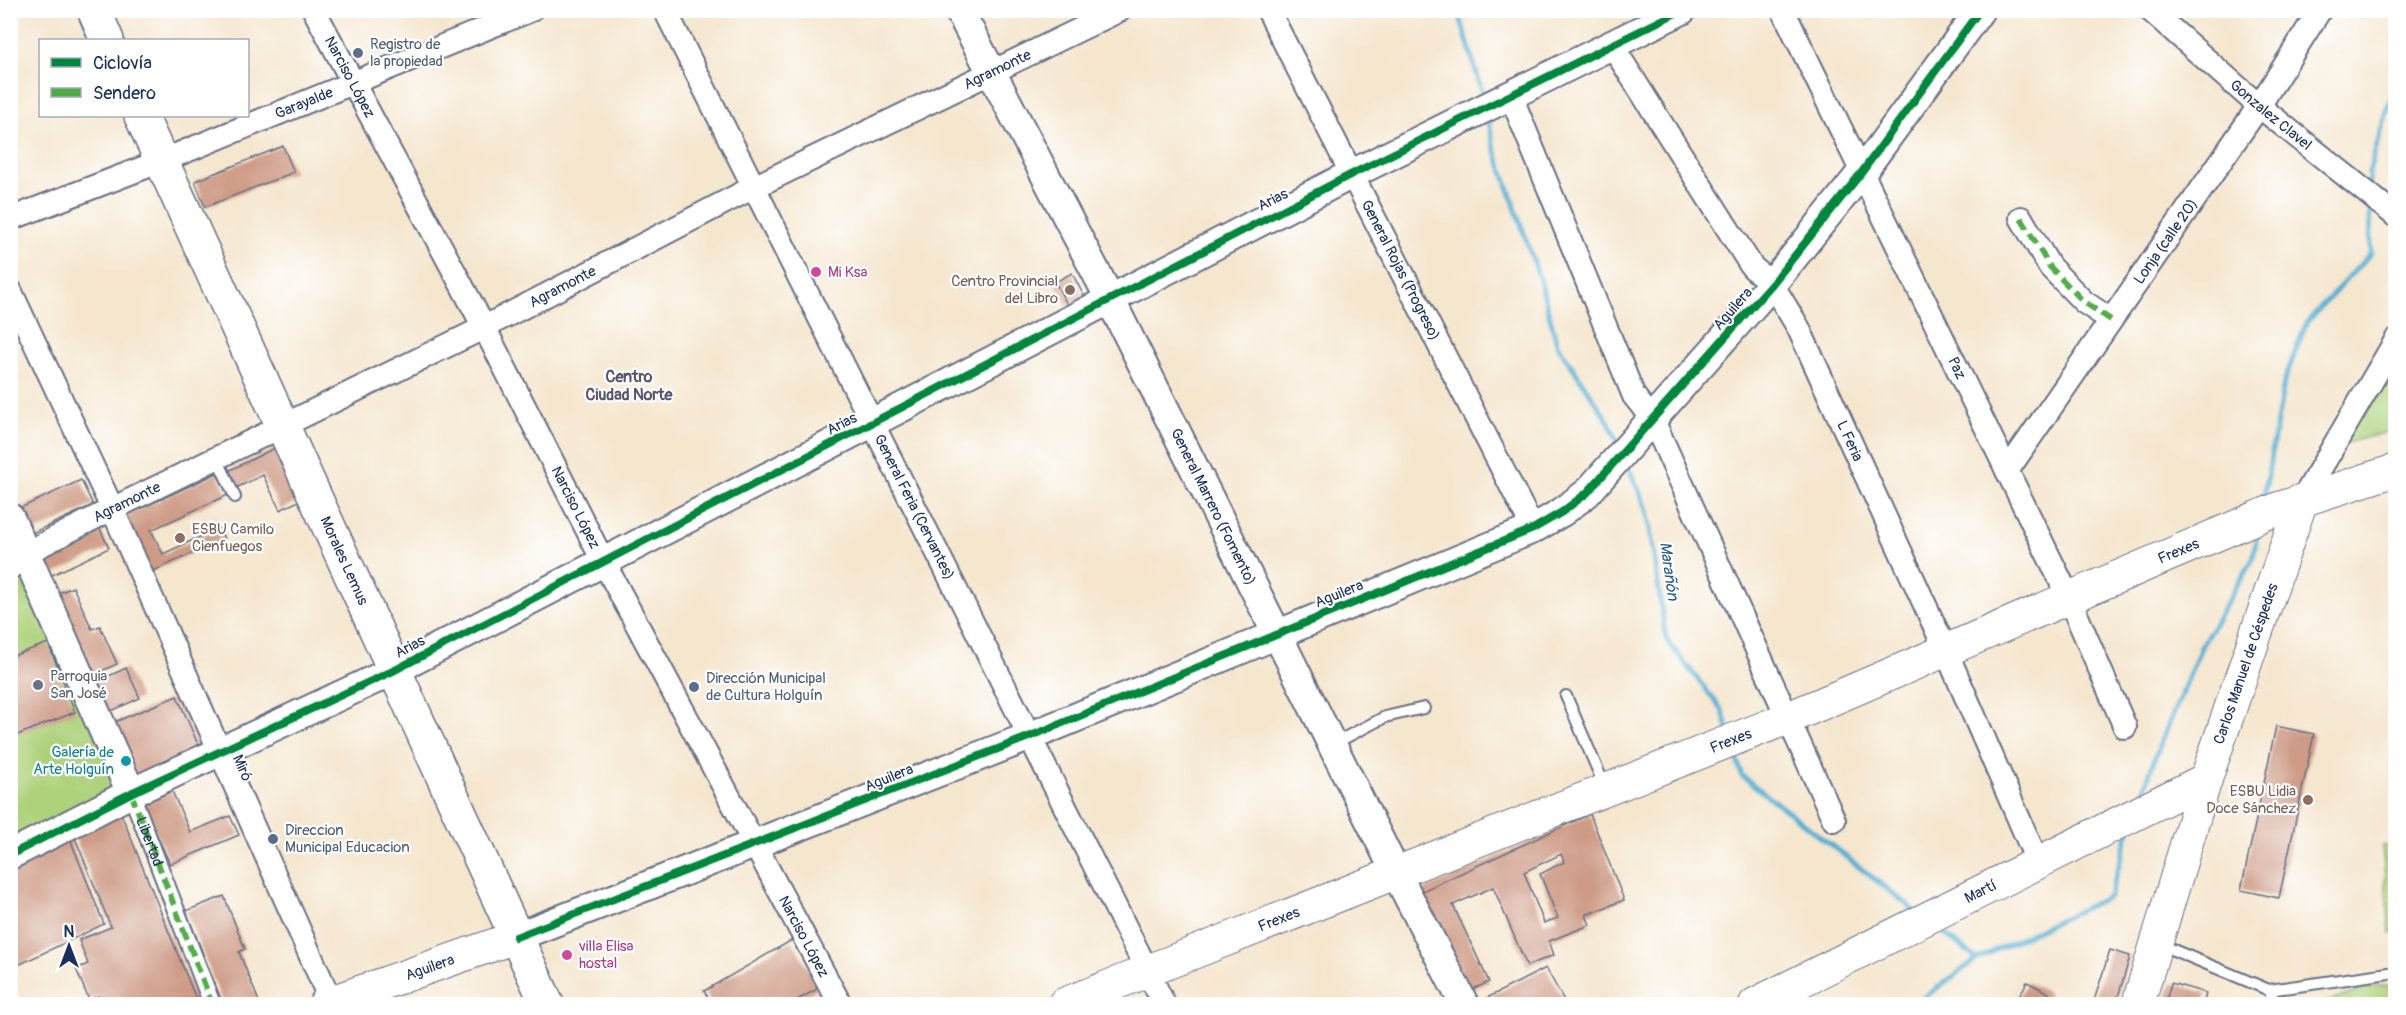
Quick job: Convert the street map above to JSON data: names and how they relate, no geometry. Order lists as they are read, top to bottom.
{
  "streets": {
    "main road": [
      "Aguilera",
      "Frexes",
      "Morales Lemus",
      "Carlos Manuel de Céspedes",
      "Martí"
    ],
    "street": [
      "Agramonte",
      "Narciso López",
      "Garayalde",
      "Gonzalez Clavel",
      "Arias",
      "Lonja (calle 20)",
      "General Rojas (Progreso)",
      "Paz",
      "L Feria",
      "General Marrero (Fomento)",
      "General Feria (Cervantes)",
      "Miró",
      "Libertad"
    ]
  },
  "crossings": [
    ["Agramonte", "Narciso López"],
    ["Agramonte", "General Marrero (Fomento)"],
    ["Agramonte", "General Feria (Cervantes)"],
    ["Agramonte", "Morales Lemus"],
    ["Agramonte", "Miró"],
    ["Agramonte", "Libertad"],
    ["Narciso López", "Garayalde"],
    ["Narciso López", "Arias"],
    ["Narciso López", "Aguilera"],
    ["Garayalde", "Morales Lemus"],
    ["Gonzalez Clavel", "Lonja (calle 20)"],
    ["Arias", "General Rojas (Progreso)"],
    ["Arias", "L Feria"],
    ["Arias", "General Marrero (Fomento)"],
    ["Arias", "General Feria (Cervantes)"],
    ["Arias", "Morales Lemus"],
    ["Arias", "Miró"],
    ["Arias", "Libertad"],
    ["Lonja (calle 20)", "Paz"],
    ["General Rojas (Progreso)", "Aguilera"],
    ["Aguilera", "Paz"],
    ["Aguilera", "L Feria"],
    ["Aguilera", "General Marrero (Fomento)"],
    ["Aguilera", "General Feria (Cervantes)"],
    ["Aguilera", "Morales Lemus"],
    ["Aguilera", "Miró"],
    ["Paz", "Frexes"],
    ["L Feria", "Frexes"],
    ["L Feria", "Martí"],
    ["General Marrero (Fomento)", "Frexes"],
    ["General Feria (Cervantes)", "Frexes"],
    ["Frexes", "Carlos Manuel de Céspedes"],
    ["Carlos Manuel de Céspedes", "Martí"]
  ],
  "districts": ["Centro Ciudad Norte"],
  "water": ["Marañón"],
  "places": [
    "Registro de la propiedad",
    "Mi Ksa",
    "Centro Provincial del Libro",
    "ESBU Camilo Cienfuegos",
    "Parroquia San José",
    "Dirección Municipal de Cultura Holguín",
    "Galería de Arte Holguín",
    "ESBU Lidia Doce Sánchez",
    "Direccion Municipal Educacion",
    "villa Elisa hostal"
  ],
  "legend": ["Ciclovía", "Sendero"],
  "north": "top"
}
